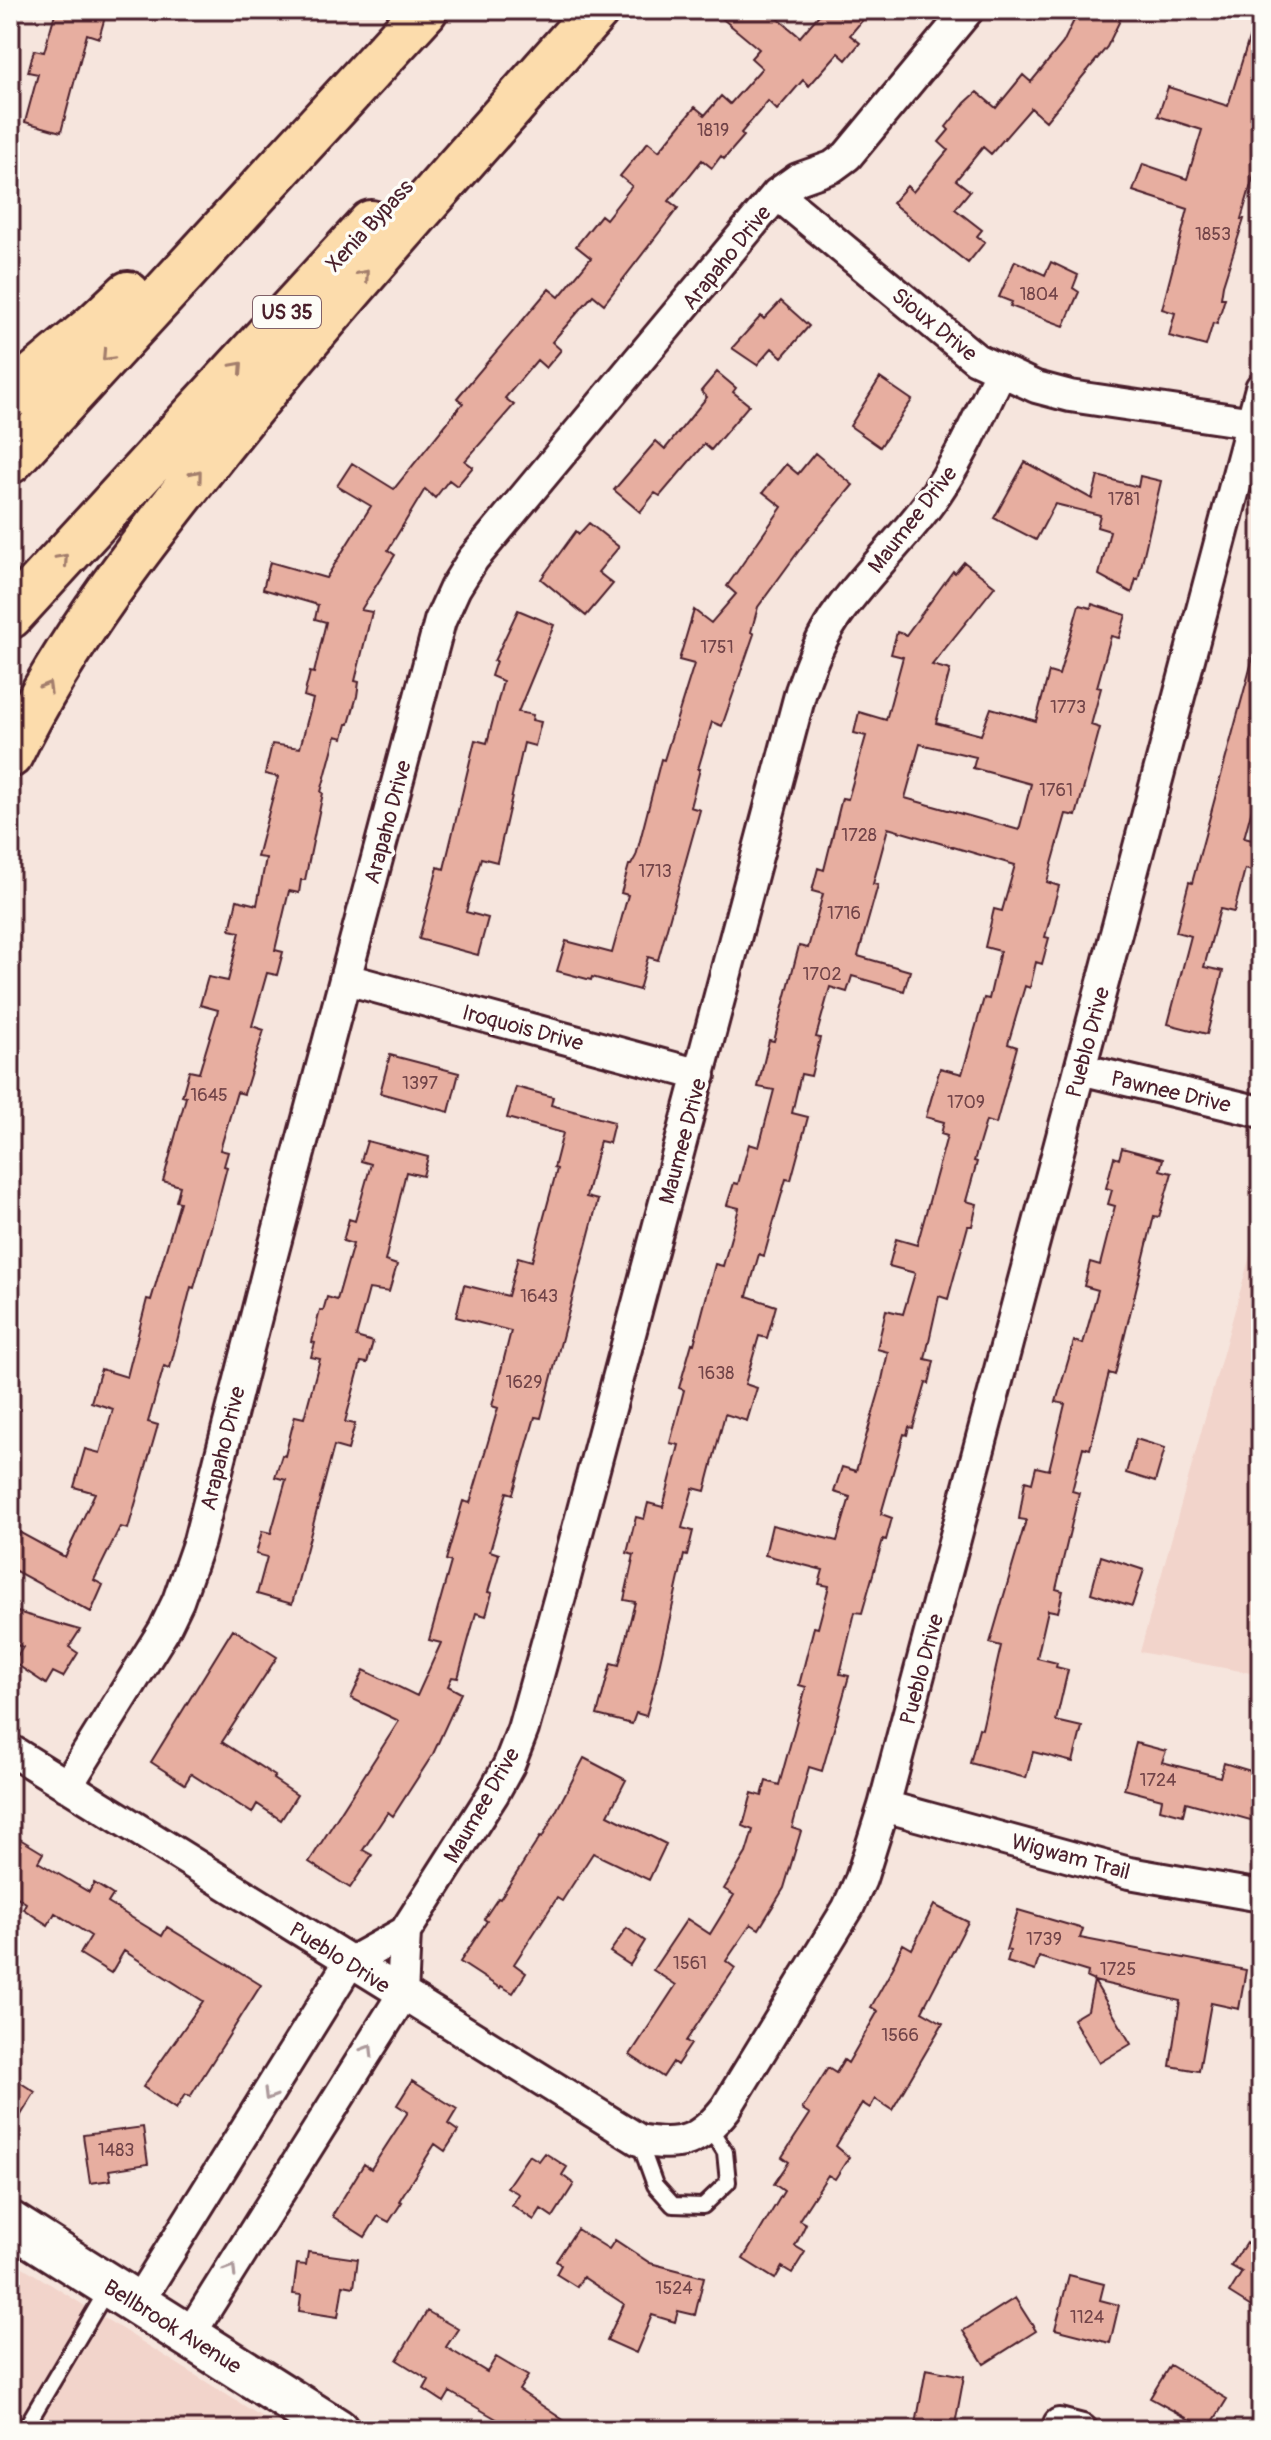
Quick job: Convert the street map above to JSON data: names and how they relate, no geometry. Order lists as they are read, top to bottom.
{
  "streets": {
    "highway": ["Xenia Bypass", "US 35"],
    "street": [
      "Arapaho Drive",
      "Sioux Drive",
      "Maumee Drive",
      "Iroquois Drive",
      "Pueblo Drive",
      "Pawnee Drive",
      "Wigwam Trail",
      "Bellbrook Avenue"
    ]
  },
  "crossings": [
    ["Arapaho Drive", "Sioux Drive"],
    ["Arapaho Drive", "Iroquois Drive"],
    ["Arapaho Drive", "Pueblo Drive"],
    ["Sioux Drive", "Maumee Drive"],
    ["Sioux Drive", "Pueblo Drive"],
    ["Maumee Drive", "Iroquois Drive"],
    ["Maumee Drive", "Pueblo Drive"],
    ["Maumee Drive", "Bellbrook Avenue"],
    ["Pueblo Drive", "Pawnee Drive"],
    ["Pueblo Drive", "Wigwam Trail"]
  ],
  "house_numbers": [
    "1819",
    "1853",
    "1804",
    "1781",
    "1751",
    "1773",
    "1761",
    "1728",
    "1713",
    "1716",
    "1702",
    "1397",
    "1645",
    "1709",
    "1643",
    "1638",
    "1629",
    "1724",
    "1739",
    "1561",
    "1725",
    "1566",
    "1483",
    "1524",
    "1124"
  ]
}
